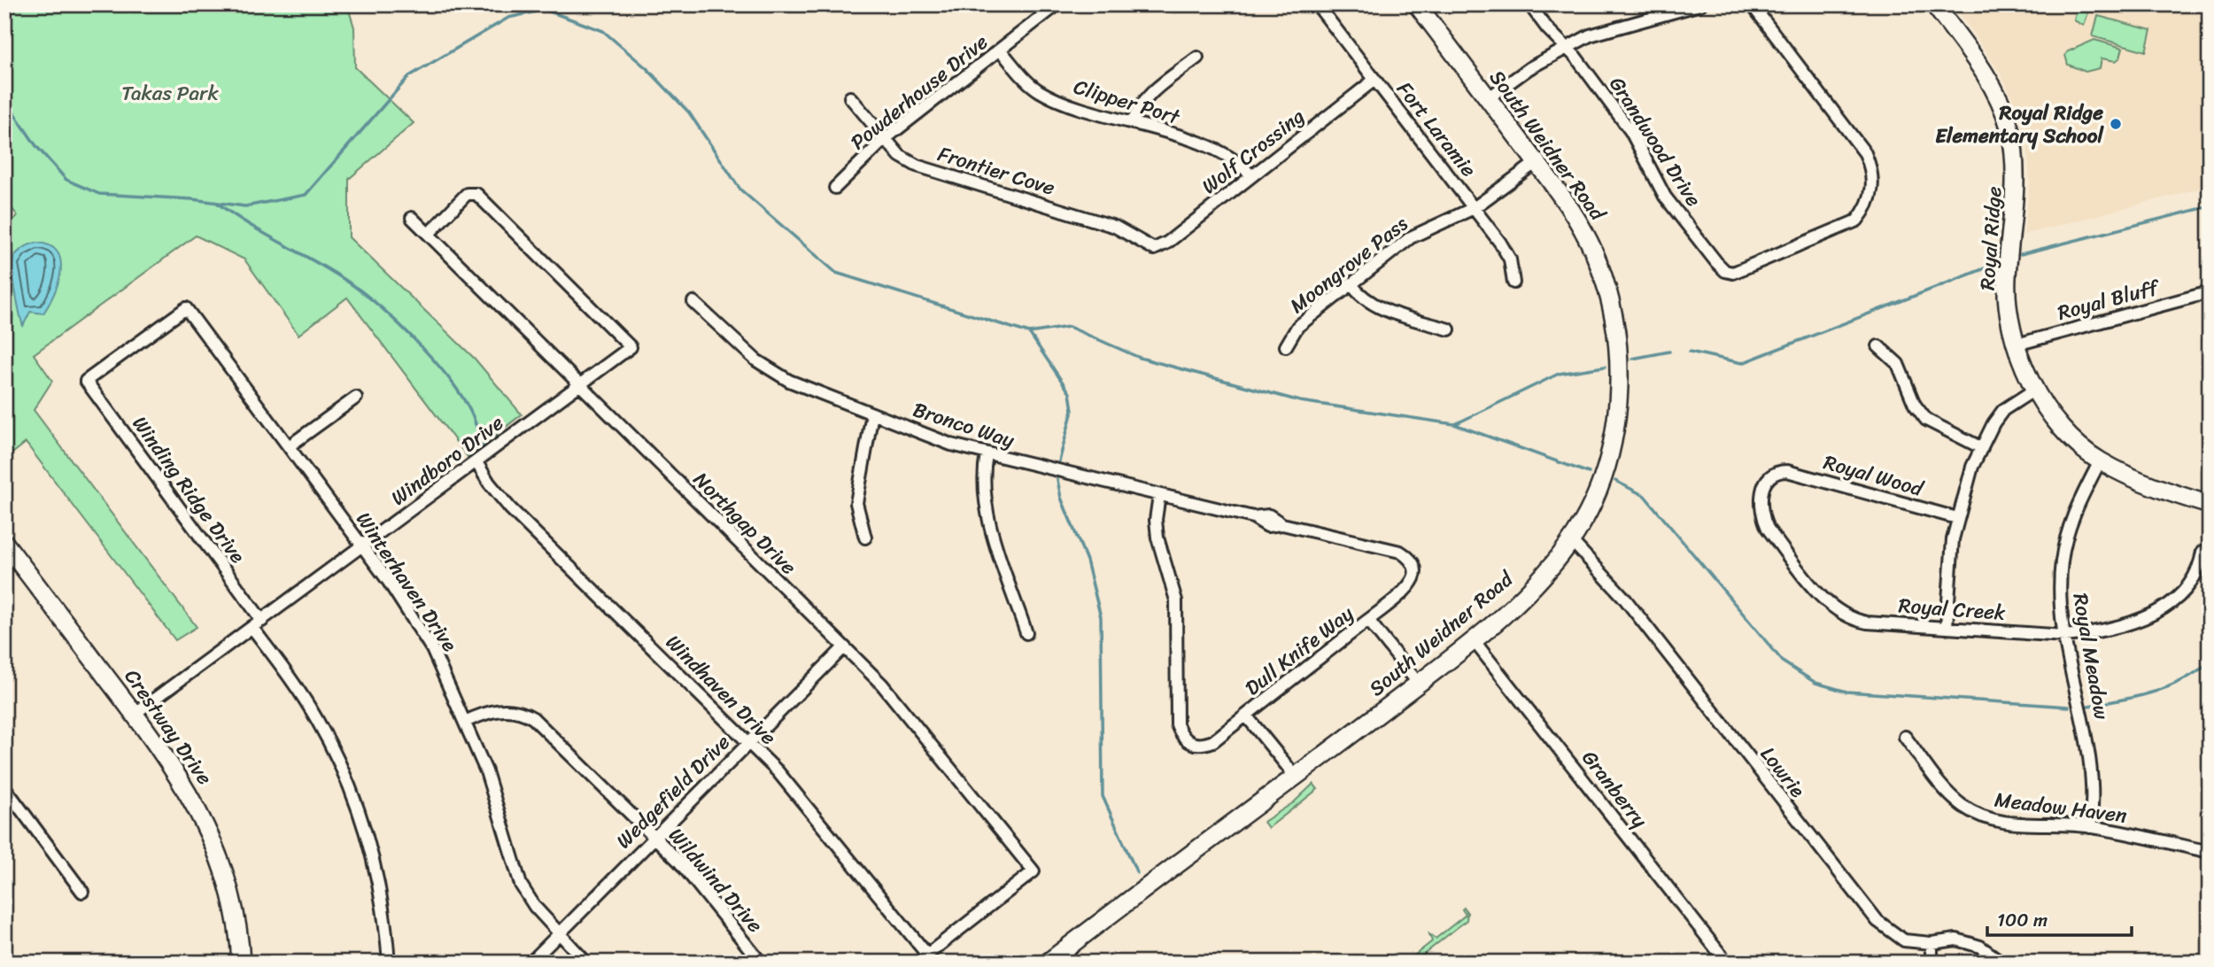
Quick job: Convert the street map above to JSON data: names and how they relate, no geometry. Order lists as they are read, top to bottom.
{
  "streets": {
    "main road": ["South Weidner Road", "Royal Ridge", "Crestway Drive"],
    "street": [
      "Powderhouse Drive",
      "Clipper Port",
      "Fort Laramie",
      "Grandwood Drive",
      "Wolf Crossing",
      "Frontier Cove",
      "Moongrove Pass",
      "Royal Bluff",
      "Bronco Way",
      "Windboro Drive",
      "Royal Wood",
      "Winding Ridge Drive",
      "Northgap Drive",
      "Winterhaven Drive",
      "Royal Creek",
      "Dull Knife Way",
      "Royal Meadow",
      "Windhaven Drive",
      "Lowrie",
      "Granberry",
      "Wedgefield Drive",
      "Meadow Haven",
      "Wildwind Drive"
    ]
  },
  "crossings": [
    ["Powderhouse Drive", "Clipper Port"],
    ["Powderhouse Drive", "Frontier Cove"],
    ["Clipper Port", "Wolf Crossing"],
    ["Fort Laramie", "Wolf Crossing"],
    ["Fort Laramie", "Moongrove Pass"],
    ["South Weidner Road", "Moongrove Pass"],
    ["South Weidner Road", "Lowrie"],
    ["South Weidner Road", "Granberry"],
    ["Wolf Crossing", "Frontier Cove"],
    ["Royal Ridge", "Royal Bluff"],
    ["Royal Ridge", "Royal Meadow"],
    ["Bronco Way", "Dull Knife Way"],
    ["Windboro Drive", "Winding Ridge Drive"],
    ["Windboro Drive", "Northgap Drive"],
    ["Windboro Drive", "Winterhaven Drive"],
    ["Windboro Drive", "Windhaven Drive"],
    ["Windboro Drive", "Crestway Drive"],
    ["Royal Wood", "Royal Creek"],
    ["Winding Ridge Drive", "Winterhaven Drive"],
    ["Northgap Drive", "Windhaven Drive"],
    ["Northgap Drive", "Wedgefield Drive"],
    ["Winterhaven Drive", "Wedgefield Drive"],
    ["Winterhaven Drive", "Wildwind Drive"],
    ["Royal Creek", "Royal Meadow"],
    ["Royal Meadow", "Meadow Haven"],
    ["Windhaven Drive", "Wedgefield Drive"],
    ["Wedgefield Drive", "Wildwind Drive"]
  ],
  "parks": ["Takas Park"],
  "places": ["Royal Ridge Elementary School"],
  "scale_bar": "100 m"
}
